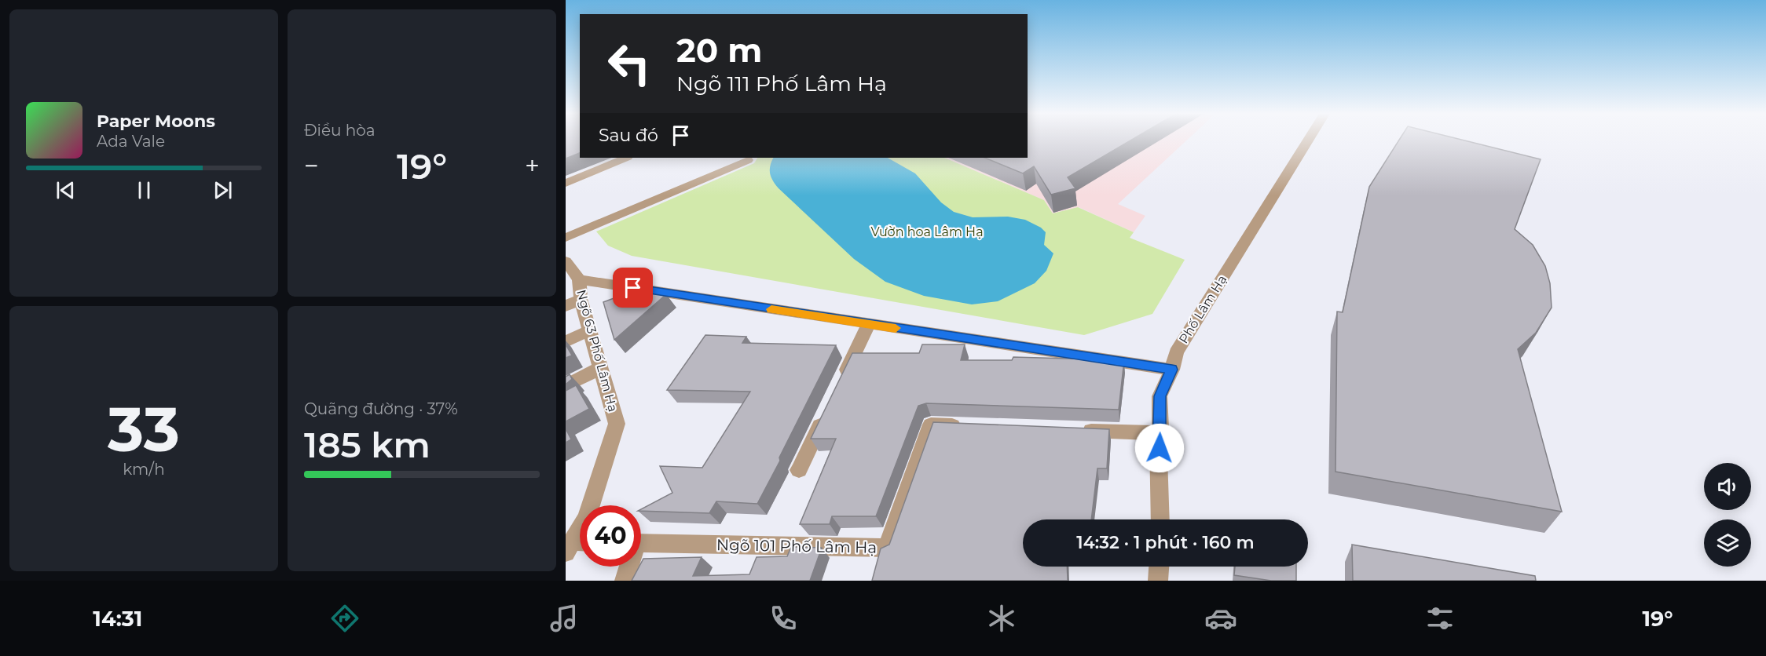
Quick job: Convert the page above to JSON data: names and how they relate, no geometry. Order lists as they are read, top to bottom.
{
  "streets": {
    "street": ["Phố Lâm Hạ", "Ngõ 63 Phố Lâm Hạ", "Ngõ 101 Phố Lâm Hạ"]
  },
  "parks": ["Vườn hoa Lâm Hạ"],
  "page": {
    "tile": [
      "Điều hòa",
      ["33", "km/h"],
      ["Quãng đường · 37%", "185 km"]
    ],
    "turn": ["20 m", "Ngõ 111 Phố Lâm Hạ"],
    "song": ["Paper Moons", "Ada Vale"],
    "then": "Sau đó",
    "heat": ["−", "19°", "+"],
    "limit": "40",
    "trip": "14:32 · 1 phút · 160 m",
    "tabs": ["14:31", "19°"]
  }
}
